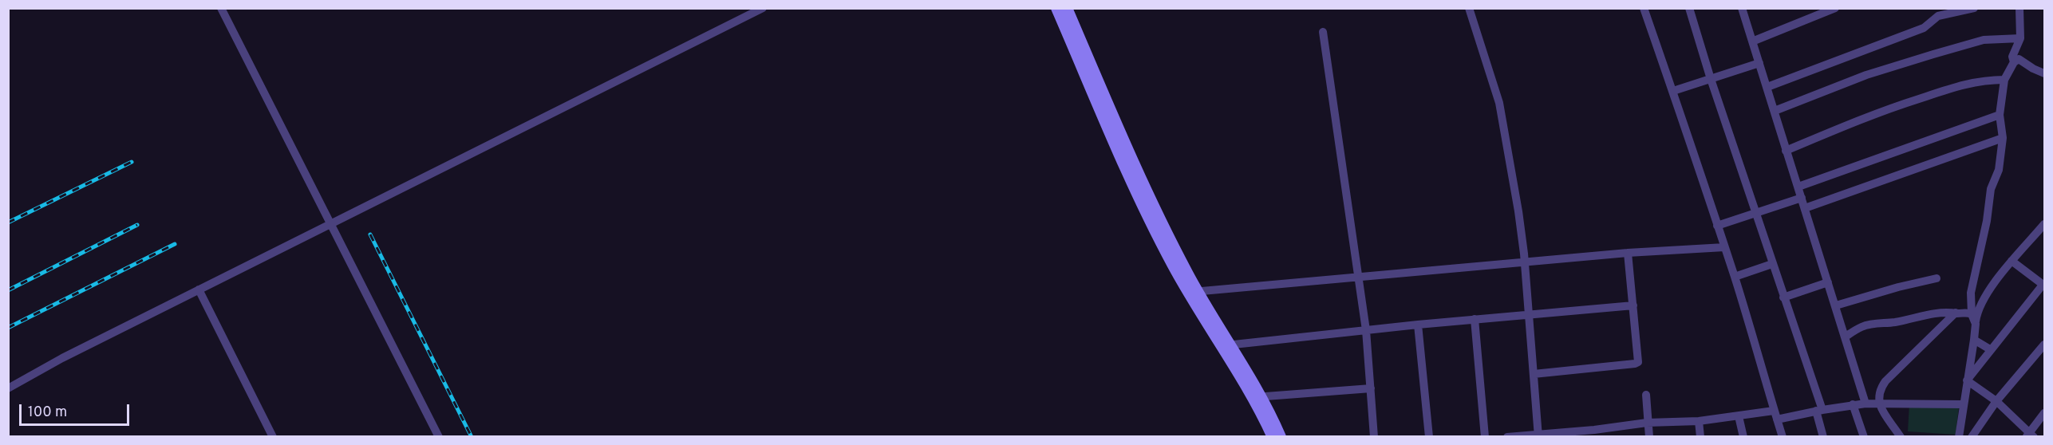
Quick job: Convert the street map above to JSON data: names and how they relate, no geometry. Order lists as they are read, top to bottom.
{
  "scale_bar": "100 m"
}
